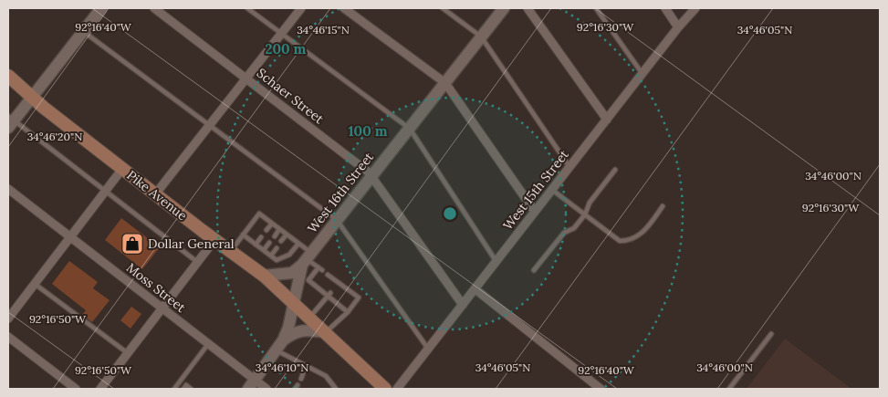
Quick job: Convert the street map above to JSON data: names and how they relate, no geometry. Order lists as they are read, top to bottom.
{
  "streets": {
    "main road": ["Pike Avenue"],
    "street": [
      "Schaer Street",
      "West 15th Street",
      "West 16th Street",
      "Moss Street"
    ]
  },
  "crossings": [
    ["Schaer Street", "West 15th Street"],
    ["Schaer Street", "West 16th Street"],
    ["West 16th Street", "Pike Avenue"],
    ["West 16th Street", "Moss Street"]
  ],
  "places": {
    "shop": ["Dollar General"]
  },
  "coordinates": [
    "92°16'40\"W",
    "92°16'30\"W",
    "34°46'15\"N",
    "34°46'05\"N",
    "34°46'20\"N",
    "34°46'00\"N",
    "92°16'50\"W",
    "34°46'10\"N"
  ],
  "rings": ["200 m", "100 m"]
}
